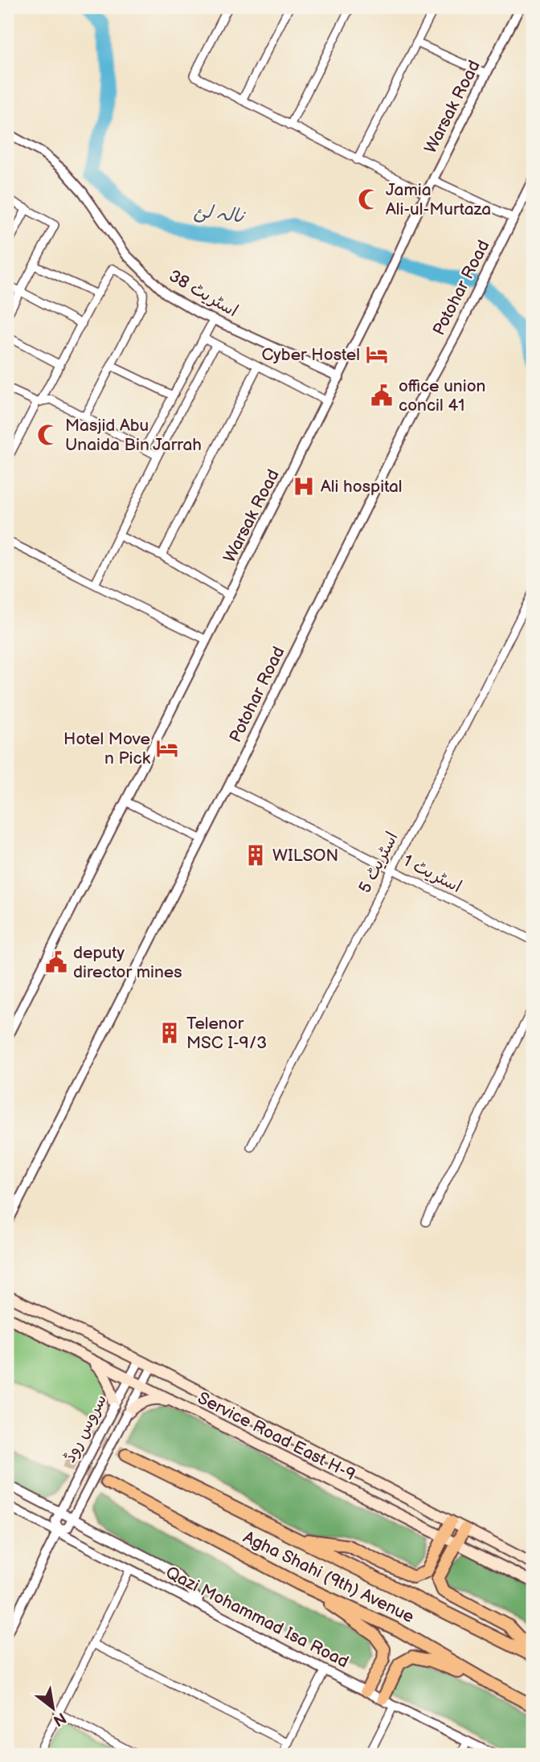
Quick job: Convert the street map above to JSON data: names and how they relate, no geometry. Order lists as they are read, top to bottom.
{
  "streets": {
    "main road": ["Service Road East H-9", "Agha Shahi (9th) Avenue"],
    "street": [
      "Warsak Road",
      "Potohar Road",
      "اسٹریٹ 38",
      "اسٹریٹ 5",
      "اسٹریٹ 1",
      "سروس روڈ",
      "Qazi Mohammad Isa Road"
    ]
  },
  "crossings": [
    ["Warsak Road", "اسٹریٹ 38"],
    ["Potohar Road", "اسٹریٹ 1"],
    ["اسٹریٹ 5", "اسٹریٹ 1"],
    ["سروس روڈ", "Service Road East H-9"],
    ["سروس روڈ", "Qazi Mohammad Isa Road"]
  ],
  "water": ["نالہ لئ"],
  "places": {
    "mosque": ["Jamia Ali-ul-Murtaza", "Masjid Abu Unaida Bin Jarrah"],
    "hotel": ["Cyber Hostel", "Hotel Move n Pick"],
    "public building": ["office union concil 41", "deputy director mines"],
    "hospital": ["Ali hospital"],
    "building": ["WILSON", "Telenor MSC I-9/3"]
  },
  "north": "bottom right"
}
